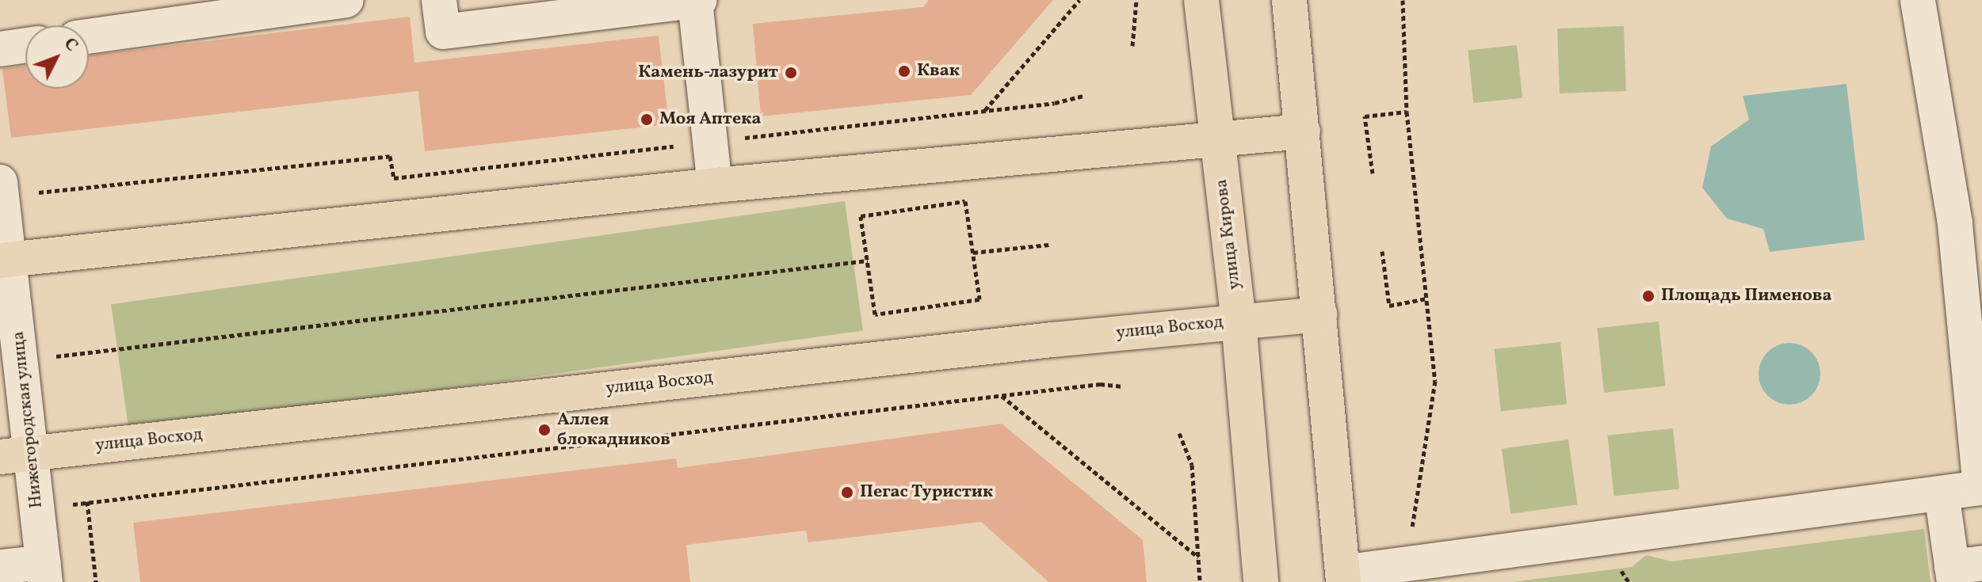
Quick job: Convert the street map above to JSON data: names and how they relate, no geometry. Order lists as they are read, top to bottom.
{
  "streets": {
    "main road": ["улица Кирова", "улица Восход"],
    "street": ["Нижегородская улица"]
  },
  "crossings": [
    ["улица Кирова", "улица Восход"],
    ["улица Восход", "Нижегородская улица"]
  ],
  "places": [
    "Квак",
    "Камень-лазурит",
    "Моя Аптека",
    "Площадь Пименова",
    "Аллея блокадников",
    "Пегас Туристик"
  ],
  "north": "top right"
}
